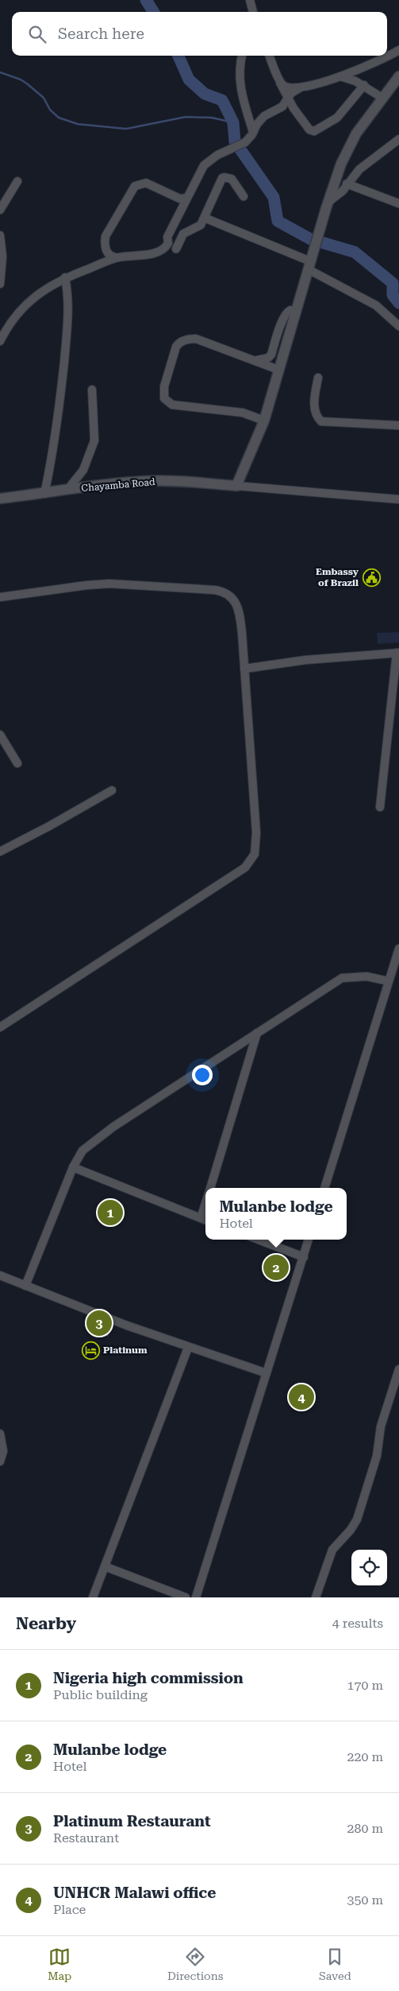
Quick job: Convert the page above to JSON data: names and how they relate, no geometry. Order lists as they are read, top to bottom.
{
  "streets": {
    "street": ["Chayamba Road"]
  },
  "places": {
    "public building": ["Embassy of Brazil"],
    "hotel": ["Platinum"]
  },
  "page": {
    "search": "Search here",
    "popup": ["Mulanbe lodge", "Hotel"],
    "pins": [
      "1",
      "2",
      "3",
      "4"
    ],
    "heading": ["Nearby", "4 results"],
    "list": [
      {
        "mark": "1",
        "name": "Nigeria high commission",
        "note": "Public building",
        "value": "170 m"
      },
      {
        "mark": "2",
        "name": "Mulanbe lodge",
        "note": "Hotel",
        "value": "220 m"
      },
      {
        "mark": "3",
        "name": "Platinum Restaurant",
        "note": "Restaurant",
        "value": "280 m"
      },
      {
        "mark": "4",
        "name": "UNHCR Malawi office",
        "note": "Place",
        "value": "350 m"
      }
    ],
    "nav": ["Map", "Directions", "Saved"]
  }
}
